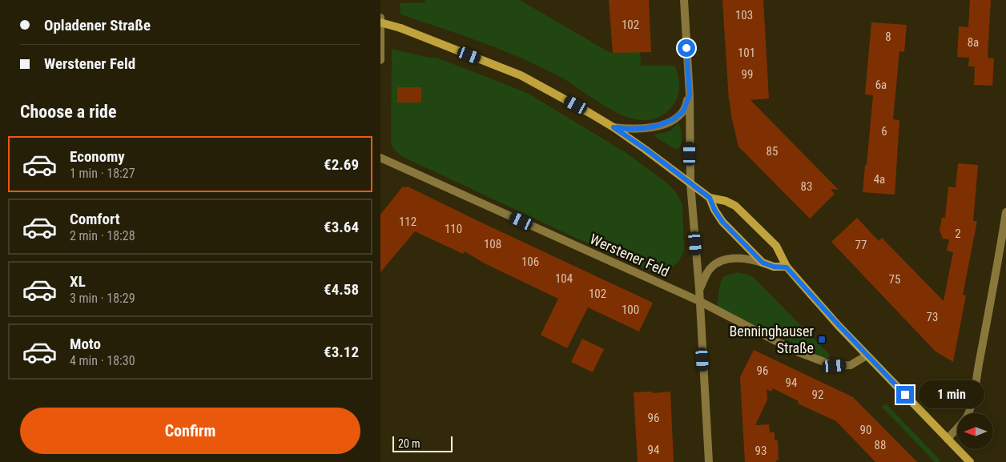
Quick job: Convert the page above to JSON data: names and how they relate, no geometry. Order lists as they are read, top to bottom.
{
  "streets": {
    "street": ["Werstener Feld"]
  },
  "places": {
    "transit": ["Benninghauser Straße"]
  },
  "house_numbers": [
    "103",
    "102",
    "8",
    "8a",
    "101",
    "99",
    "6a",
    "6",
    "85",
    "4a",
    "83",
    "112",
    "110",
    "2",
    "108",
    "77",
    "106",
    "104",
    "75",
    "102",
    "100",
    "73",
    "96",
    "94",
    "92",
    "96",
    "90",
    "88",
    "94",
    "93"
  ],
  "scale_bar": "20 m",
  "north": "left",
  "page": {
    "banner": ["Opladener Straße", "Werstener Feld"],
    "heading": "Choose a ride",
    "list": [
      {
        "name": "Economy",
        "note": "1 min · 18:27",
        "value": "€2.69"
      },
      {
        "name": "Comfort",
        "note": "2 min · 18:28",
        "value": "€3.64"
      },
      {
        "name": "XL",
        "note": "3 min · 18:29",
        "value": "€4.58"
      },
      {
        "name": "Moto",
        "note": "4 min · 18:30",
        "value": "€3.12"
      }
    ],
    "bubble": "1 min",
    "buttons": "Confirm",
    "scale": "20 m"
  }
}
